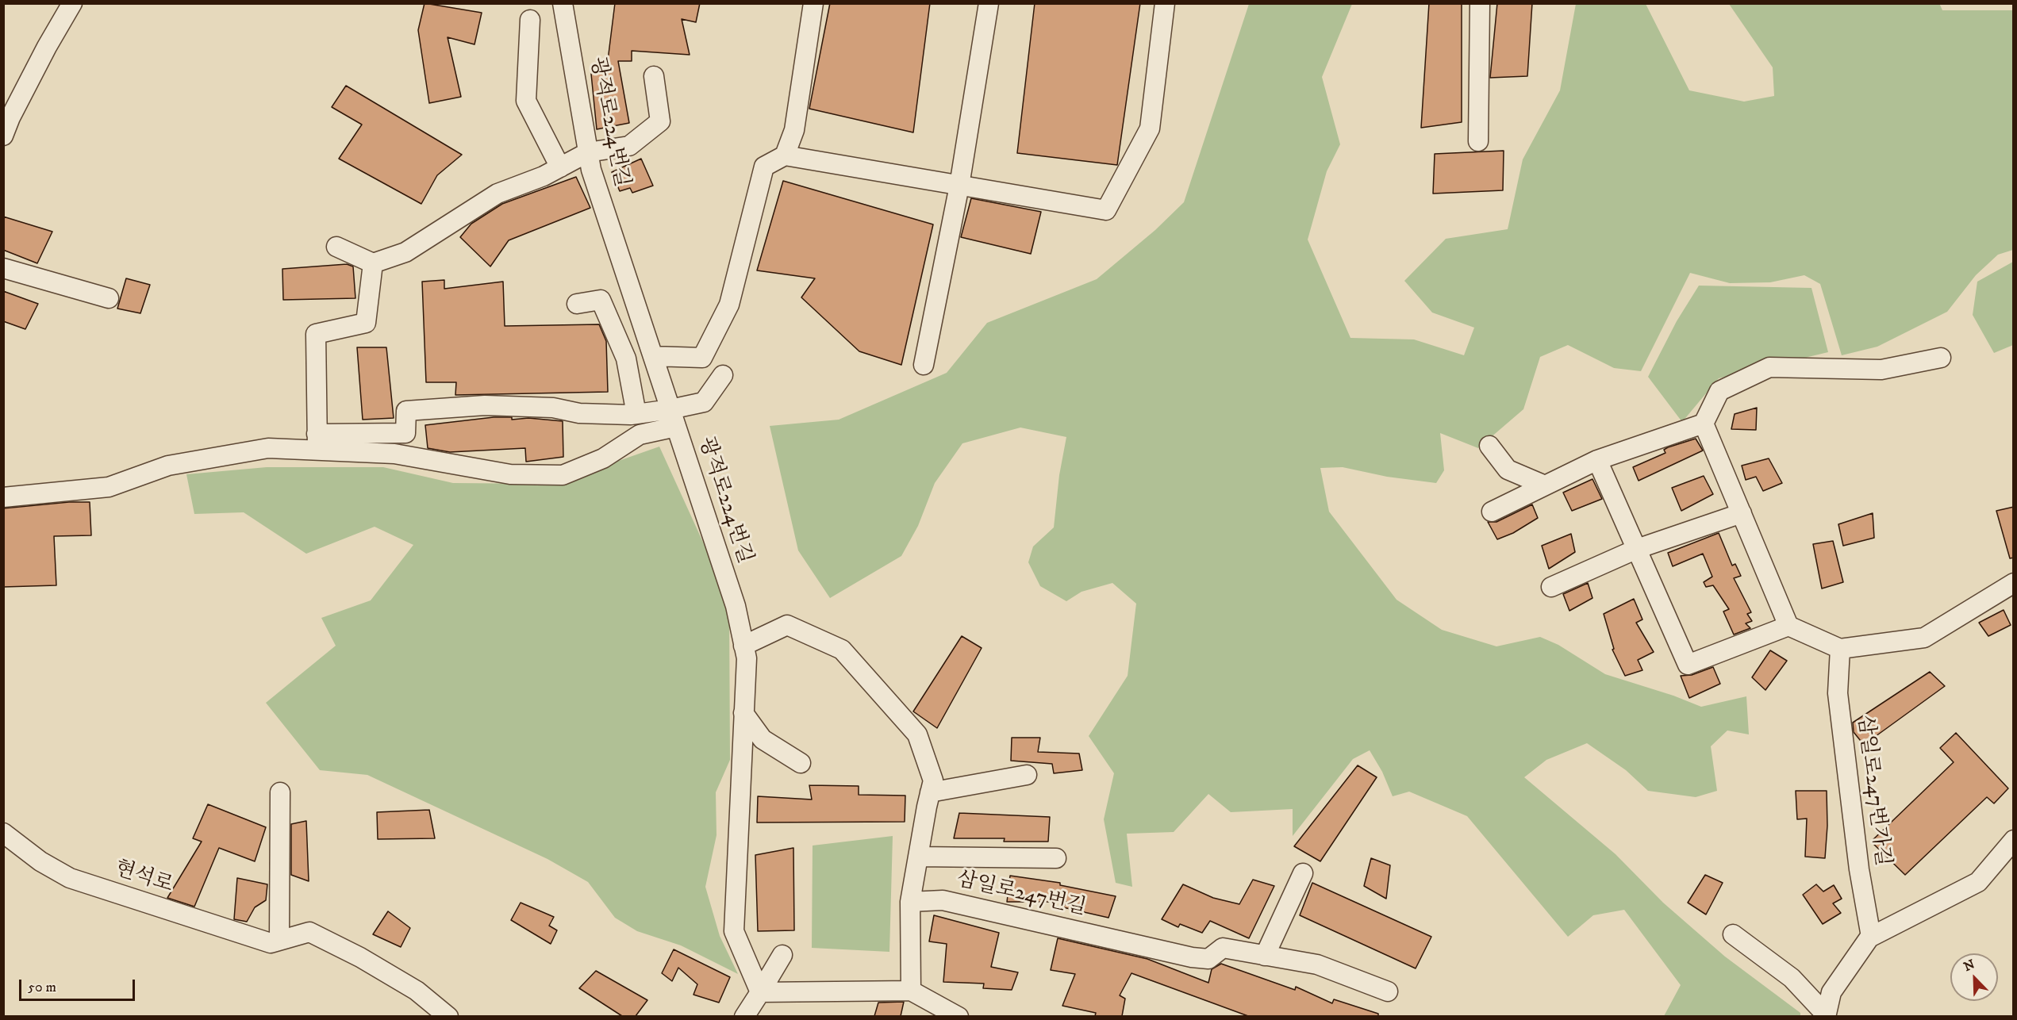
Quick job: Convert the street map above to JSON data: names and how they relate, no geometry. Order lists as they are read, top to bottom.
{
  "streets": {
    "street": [
      "광적로224번길",
      "삼일로247번가길",
      "현석로",
      "삼일로247번길"
    ]
  },
  "scale_bar": "50 m",
  "north": "top left"
}
